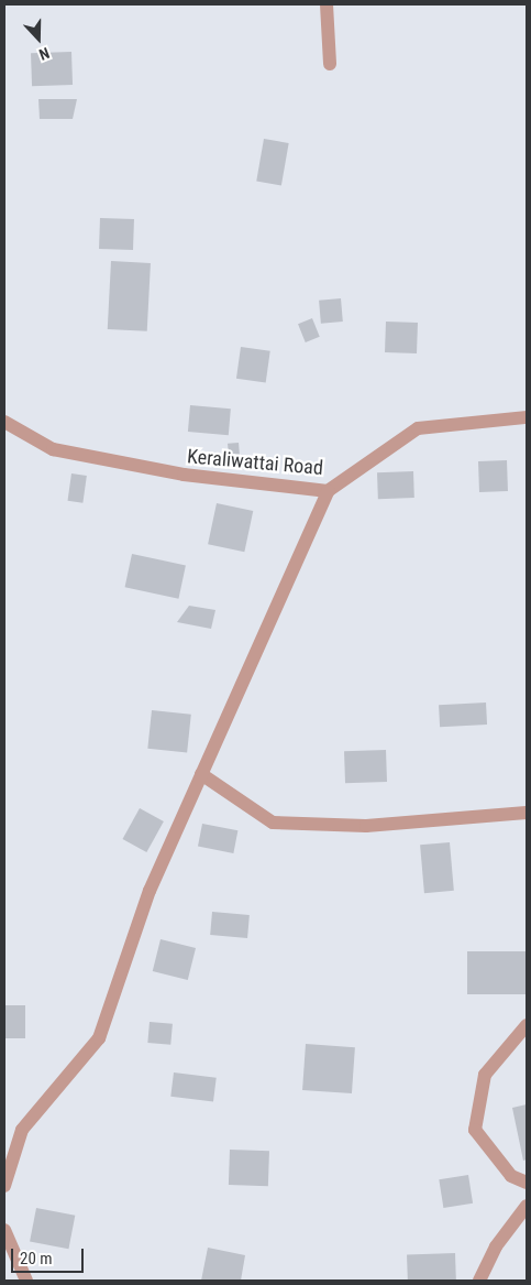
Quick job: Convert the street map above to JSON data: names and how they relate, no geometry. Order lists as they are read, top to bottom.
{
  "streets": {
    "street": ["Keraliwattai Road"]
  },
  "scale_bar": "20 m",
  "north": "bottom"
}
